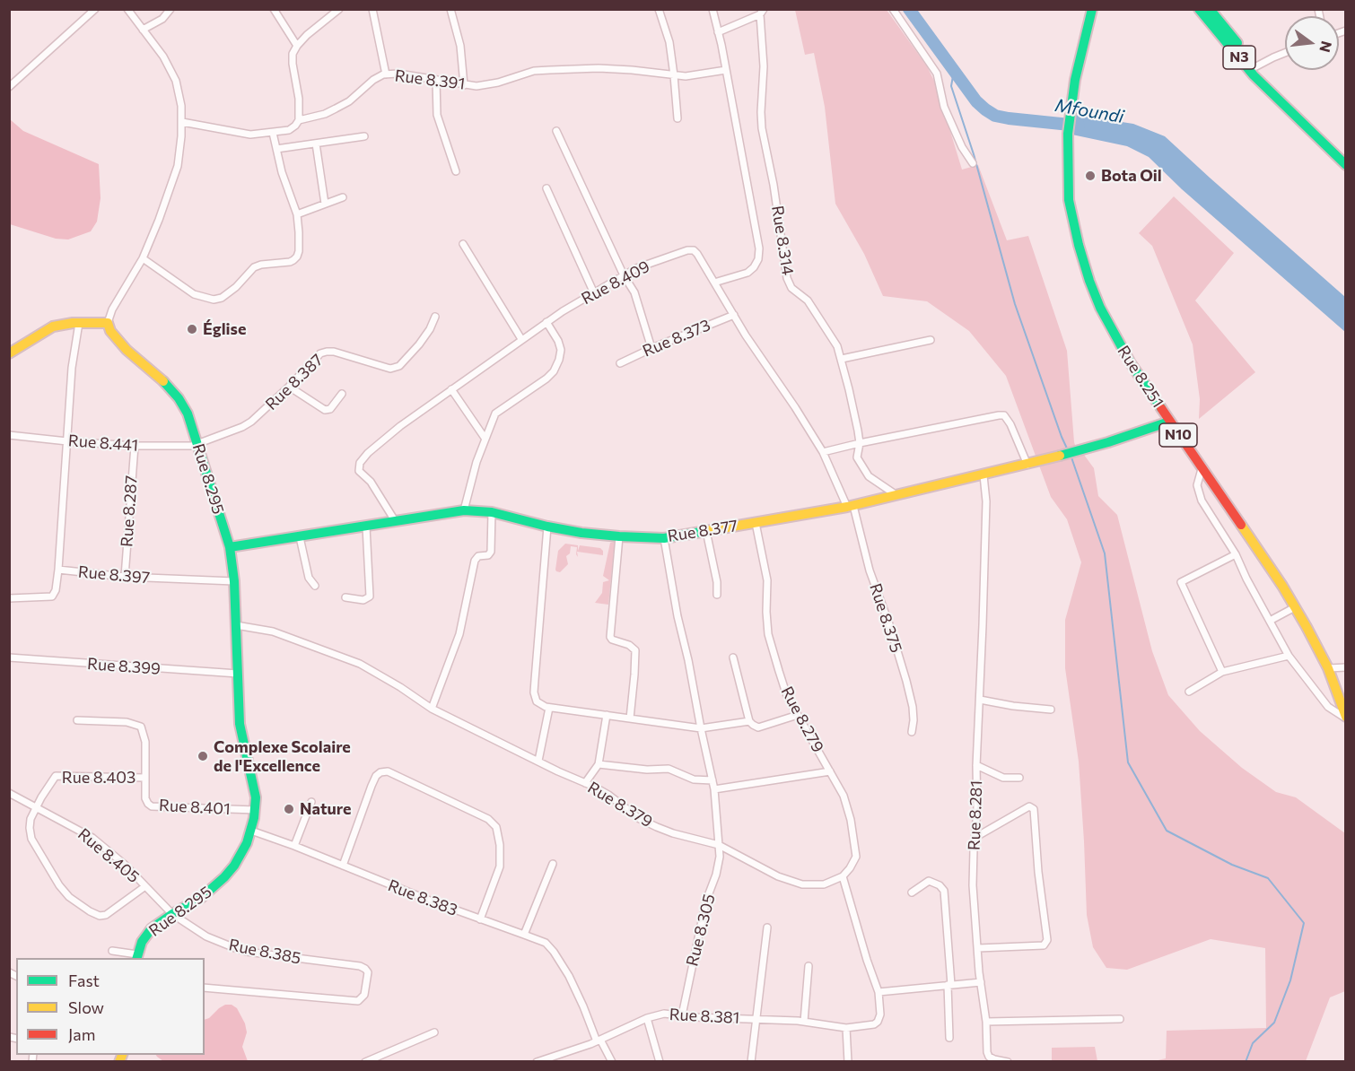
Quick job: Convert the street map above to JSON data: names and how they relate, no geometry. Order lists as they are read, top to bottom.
{
  "streets": {
    "main road": [
      "N3",
      "Rue 8.251",
      "N10",
      "Rue 8.295",
      "Rue 8.377"
    ],
    "street": [
      "Rue 8.391",
      "Rue 8.314",
      "Rue 8.409",
      "Rue 8.373",
      "Rue 8.387",
      "Rue 8.441",
      "Rue 8.287",
      "Rue 8.397",
      "Rue 8.375",
      "Rue 8.399",
      "Rue 8.279",
      "Rue 8.403",
      "Rue 8.379",
      "Rue 8.401",
      "Rue 8.281",
      "Rue 8.405",
      "Rue 8.383",
      "Rue 8.305",
      "Rue 8.385",
      "Rue 8.381"
    ]
  },
  "crossings": [
    ["Rue 8.314", "Rue 8.377"],
    ["Rue 8.409", "Rue 8.373"],
    ["Rue 8.409", "Rue 8.377"],
    ["Rue 8.409", "Rue 8.375"],
    ["Rue 8.251", "Rue 8.377"],
    ["Rue 8.387", "Rue 8.441"],
    ["Rue 8.387", "Rue 8.295"],
    ["Rue 8.441", "Rue 8.295"],
    ["Rue 8.441", "Rue 8.287"],
    ["Rue 8.441", "Rue 8.397"],
    ["Rue 8.295", "Rue 8.377"],
    ["Rue 8.295", "Rue 8.397"],
    ["Rue 8.295", "Rue 8.399"],
    ["Rue 8.295", "Rue 8.379"],
    ["Rue 8.295", "Rue 8.401"],
    ["Rue 8.295", "Rue 8.405"],
    ["Rue 8.295", "Rue 8.383"],
    ["Rue 8.295", "Rue 8.385"],
    ["Rue 8.287", "Rue 8.397"],
    ["Rue 8.377", "Rue 8.375"],
    ["Rue 8.377", "Rue 8.279"],
    ["Rue 8.377", "Rue 8.281"],
    ["Rue 8.377", "Rue 8.305"],
    ["Rue 8.279", "Rue 8.379"],
    ["Rue 8.403", "Rue 8.401"],
    ["Rue 8.403", "Rue 8.405"],
    ["Rue 8.379", "Rue 8.305"],
    ["Rue 8.405", "Rue 8.385"],
    ["Rue 8.383", "Rue 8.381"],
    ["Rue 8.305", "Rue 8.381"]
  ],
  "water": ["Mfoundi"],
  "places": [
    "Bota Oil",
    "Église",
    "Complexe Scolaire de l'Excellence",
    "Nature"
  ],
  "legend": ["Fast", "Slow", "Jam"],
  "north": "right"
}
